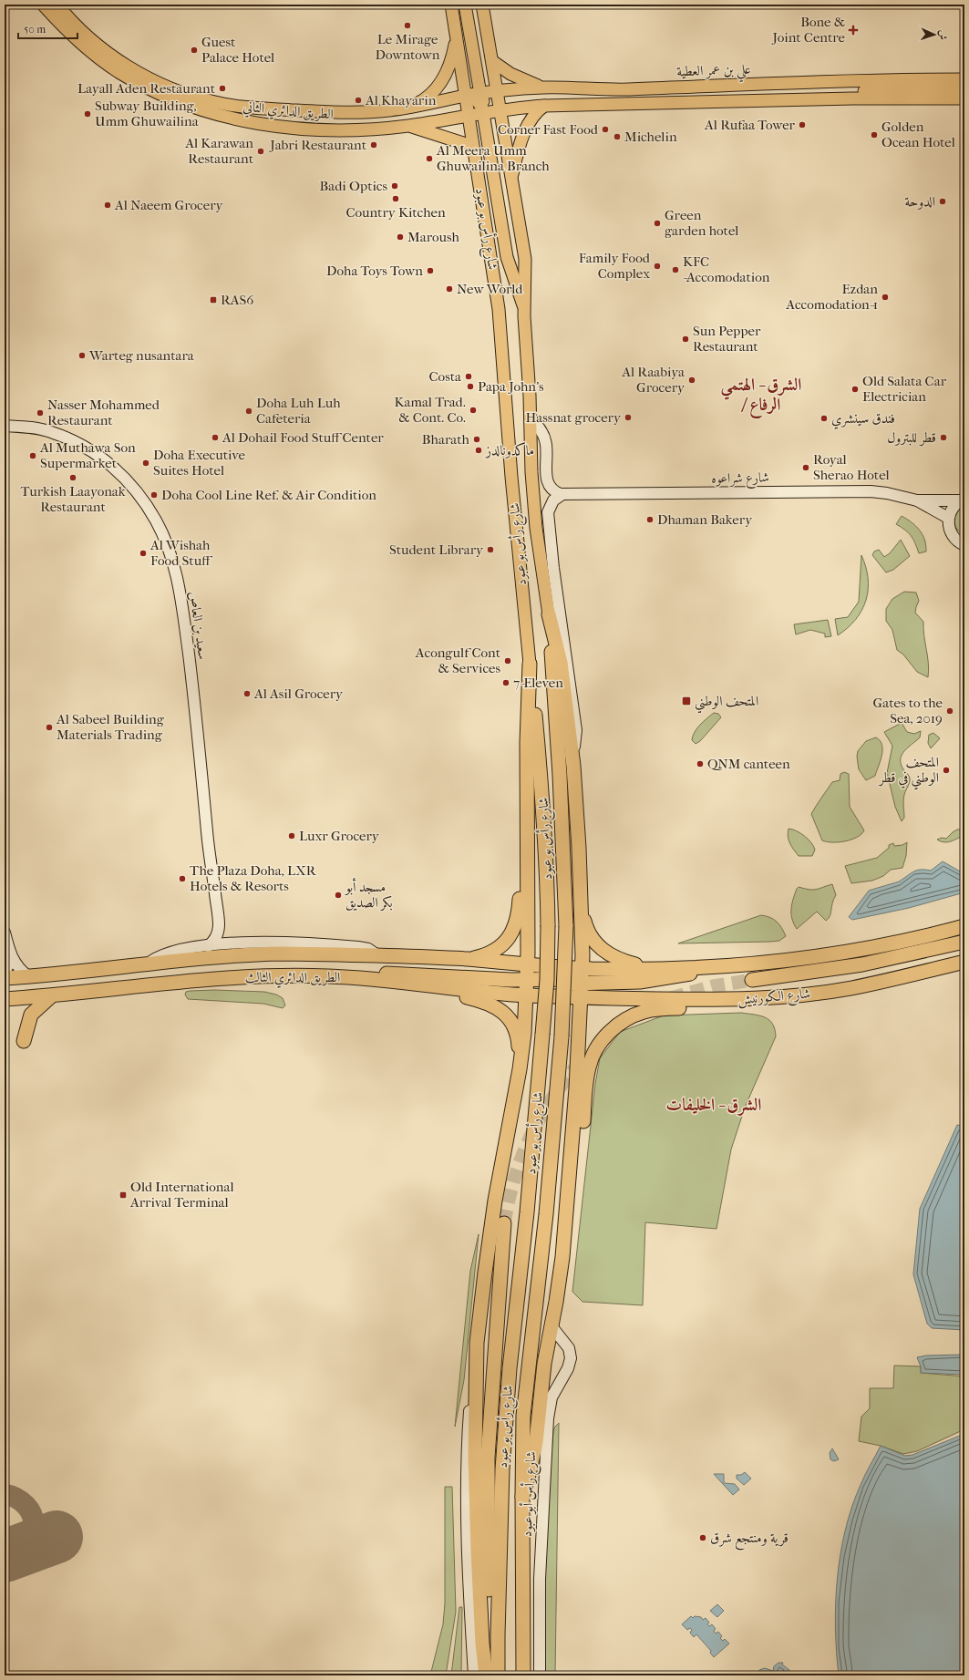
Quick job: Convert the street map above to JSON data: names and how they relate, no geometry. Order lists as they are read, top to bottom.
{
  "streets": {
    "highway": ["شارع رأس بو عبود", "الطريق الدائري الثالث", "شارع الكورنيش"],
    "main road": ["علي بن عمر العطية", "الطريق الدائري الثاني"],
    "street": ["شارع شراعوه", "سعيد بن العاص", "شارع رأس أبو عبود"]
  },
  "crossings": [
    ["علي بن عمر العطية", "الطريق الدائري الثاني"],
    ["علي بن عمر العطية", "شارع رأس بو عبود"],
    ["الطريق الدائري الثاني", "شارع رأس بو عبود"],
    ["سعيد بن العاص", "الطريق الدائري الثالث"],
    ["الطريق الدائري الثالث", "شارع الكورنيش"]
  ],
  "districts": ["الشرق - الهتمي / الرفاع", "الشرق - الخليفات"],
  "places": {
    "other": [
      "Le Mirage Downtown",
      "Guest Palace Hotel",
      "Layall Aden Restaurant",
      "Al Khayarin",
      "Subway Building, Umm Ghuwailina",
      "Al Rufaa Tower",
      "Corner Fast Food",
      "Golden Ocean Hotel",
      "Michelin",
      "Jabri Restaurant",
      "Al Karawan Restaurant",
      "Al Meera Umm Ghuwailina Branch",
      "Badi Optics",
      "Country Kitchen",
      "الدوحة",
      "Al Naeem Grocery",
      "Green garden hotel",
      "Maroush",
      "Family Food Complex",
      "KFC -Accomodation",
      "Doha Toys Town",
      "New World",
      "Ezdan Accomodation-1",
      "Sun Pepper Restaurant",
      "Warteg nusantara",
      "Costa",
      "Al Raabiya Grocery",
      "Papa John's",
      "Old Salata Car Electrician",
      "Kamal Trad. & Cont. Co.",
      "Doha Luh Luh Cafeteria",
      "Nasser Mohammed Restaurant",
      "Hassnat grocery",
      "فندق سينشري",
      "Al Dohail Food Stuff Center",
      "قطر للبترول",
      "Bharath",
      "ماكدونالدز",
      "Al Muthawa Son Supermarket",
      "Doha Executive Suites Hotel",
      "Royal Sherao Hotel",
      "Turkish Laayonak Restaurant",
      "Doha Cool Line Ref. & Air Condition",
      "Dhaman Bakery",
      "Student Library",
      "Al Wishah Food Stuff",
      "Acongulf Cont & Services",
      "7-Eleven",
      "Al Asil Grocery",
      "Gates to the Sea, 2019",
      "Al Sabeel Building Materials Trading",
      "QNM canteen",
      "المتحف الوطني في قطر",
      "Luxr Grocery",
      "The Plaza Doha, LXR Hotels & Resorts",
      "مسجد أبو بكر الصديق",
      "قرية ومنتجع شرق"
    ],
    "health": ["Bone & Joint Centre"],
    "transit": ["RAS6", "المتحف الوطني", "Old International Arrival Terminal"]
  },
  "scale_bar": "50 m",
  "north": "right"
}
